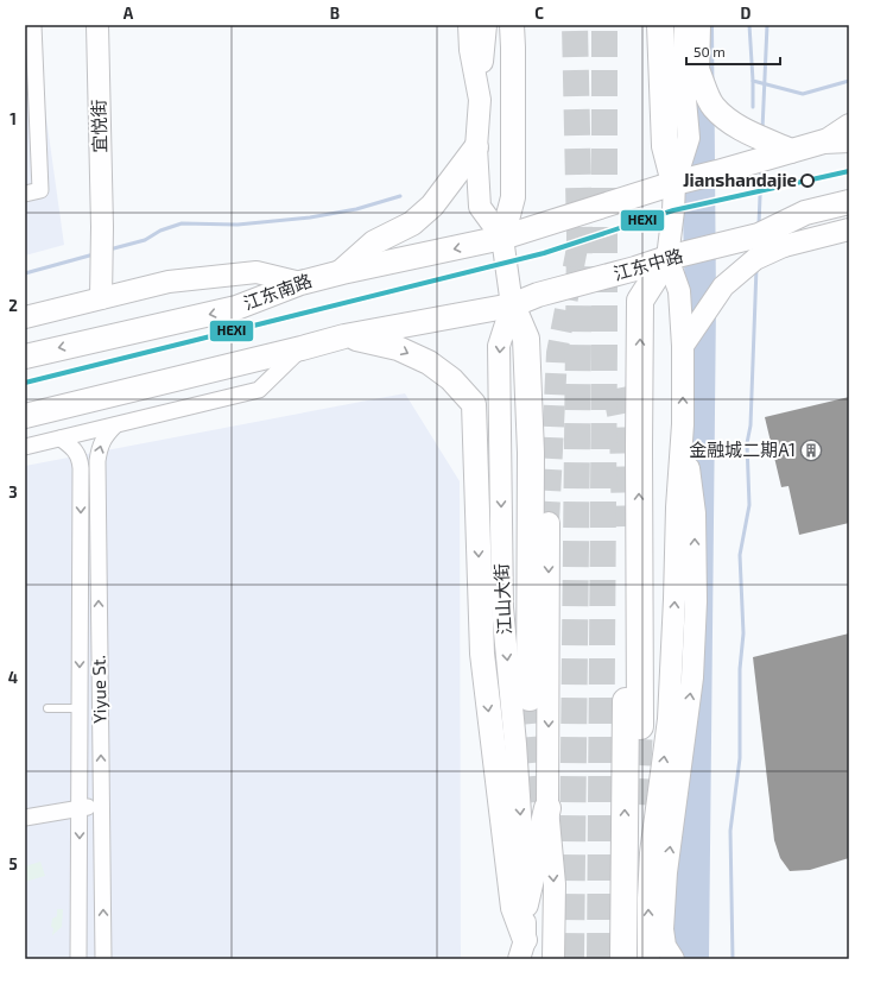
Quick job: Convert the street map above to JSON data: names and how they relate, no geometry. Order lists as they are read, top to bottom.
{
  "streets": {
    "main road": [
      "宜悦街",
      "江东中路",
      "江东南路",
      "江山大街"
    ],
    "street": ["Yiyue St."]
  },
  "crossings": [
    ["江东中路", "江山大街"],
    ["江东南路", "江山大街"]
  ],
  "places": {
    "other": ["Jianshandajie"],
    "building": ["金融城二期A1"]
  },
  "lines": ["transit line HEXI"],
  "scale_bar": "50 m",
  "grid": {
    "columns": [
      "A",
      "B",
      "C",
      "D"
    ],
    "rows": [
      "1",
      "2",
      "3",
      "4",
      "5"
    ]
  }
}
